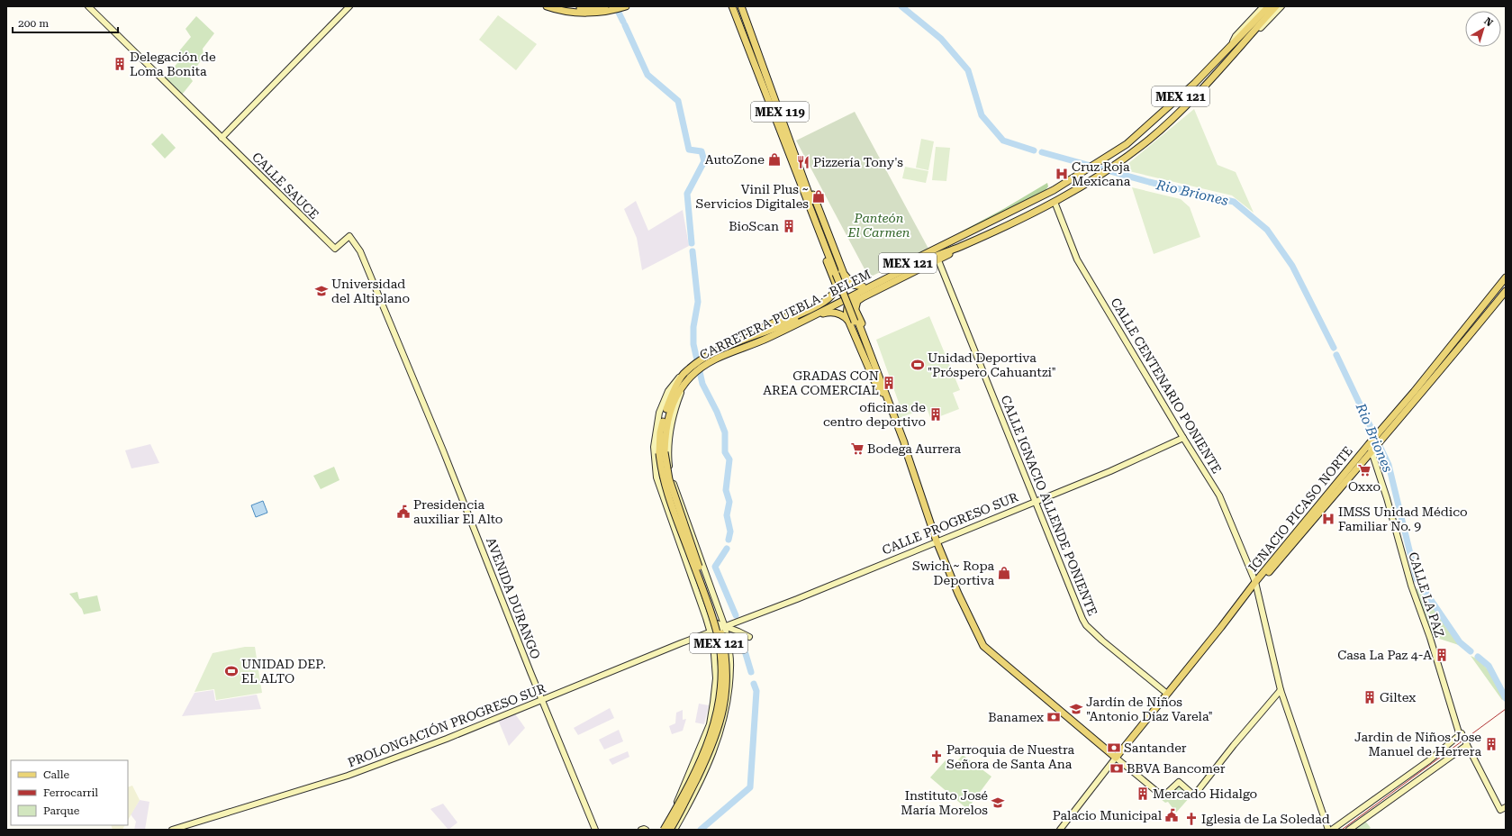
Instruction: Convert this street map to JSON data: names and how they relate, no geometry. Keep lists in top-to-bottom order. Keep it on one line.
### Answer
{"streets":{"main road":["MEX 121","MEX 119","CARRETERA PUEBLA - BELEM","IGNACIO PICASO NORTE"],"street":["CALLE SAUCE","CALLE CENTENARIO PONIENTE","CALLE IGNACIO ALLENDE PONIENTE","CALLE PROGRESO SUR","CALLE LA PAZ","AVENIDA DURANGO","PROLONGACIÓN PROGRESO SUR"]},"crossings":[["CALLE SAUCE","AVENIDA DURANGO"],["CARRETERA PUEBLA - BELEM","CALLE CENTENARIO PONIENTE"],["CARRETERA PUEBLA - BELEM","CALLE IGNACIO ALLENDE PONIENTE"],["CARRETERA PUEBLA - BELEM","PROLONGACIÓN PROGRESO SUR"],["CALLE CENTENARIO PONIENTE","IGNACIO PICASO NORTE"],["CALLE CENTENARIO PONIENTE","CALLE PROGRESO SUR"],["CALLE IGNACIO ALLENDE PONIENTE","IGNACIO PICASO NORTE"],["CALLE IGNACIO ALLENDE PONIENTE","CALLE PROGRESO SUR"],["IGNACIO PICASO NORTE","CALLE LA PAZ"],["CALLE PROGRESO SUR","PROLONGACIÓN PROGRESO SUR"],["AVENIDA DURANGO","PROLONGACIÓN PROGRESO SUR"]],"water":["Rio Briones"],"parks":["Panteón El Carmen"],"places":{"building":["Delegación de Loma Bonita","BioScan","GRADAS CON AREA COMERCIAL","oficinas de centro deportivo","Casa La Paz 4-A","Giltex","Jardin de Niños Jose Manuel de Herrera","Mercado Hidalgo"],"shop":["AutoZone","Vinil Plus ~ Servicios Digitales","Swich ~ Ropa Deportiva"],"restaurant":["Pizzería Tony's"],"hospital":["Cruz Roja Mexicana","IMSS Unidad Médico Familiar No. 9"],"school or university":["Universidad del Altiplano","Jardín de Niños \"Antonio Díaz Varela\"","Instituto José María Morelos"],"sports":["Unidad Deportiva \"Próspero Cahuantzi\"","UNIDAD DEP. EL ALTO"],"supermarket":["Bodega Aurrera","Oxxo"],"public building":["Presidencia auxiliar El Alto","Palacio Municipal"],"bank":["Banamex","Santander","BBVA Bancomer"],"church":["Parroquia de Nuestra Señora de Santa Ana","Iglesia de La Soledad"]},"legend":["Calle","Ferrocarril","Parque"],"scale_bar":"200 m","north":"top right"}
